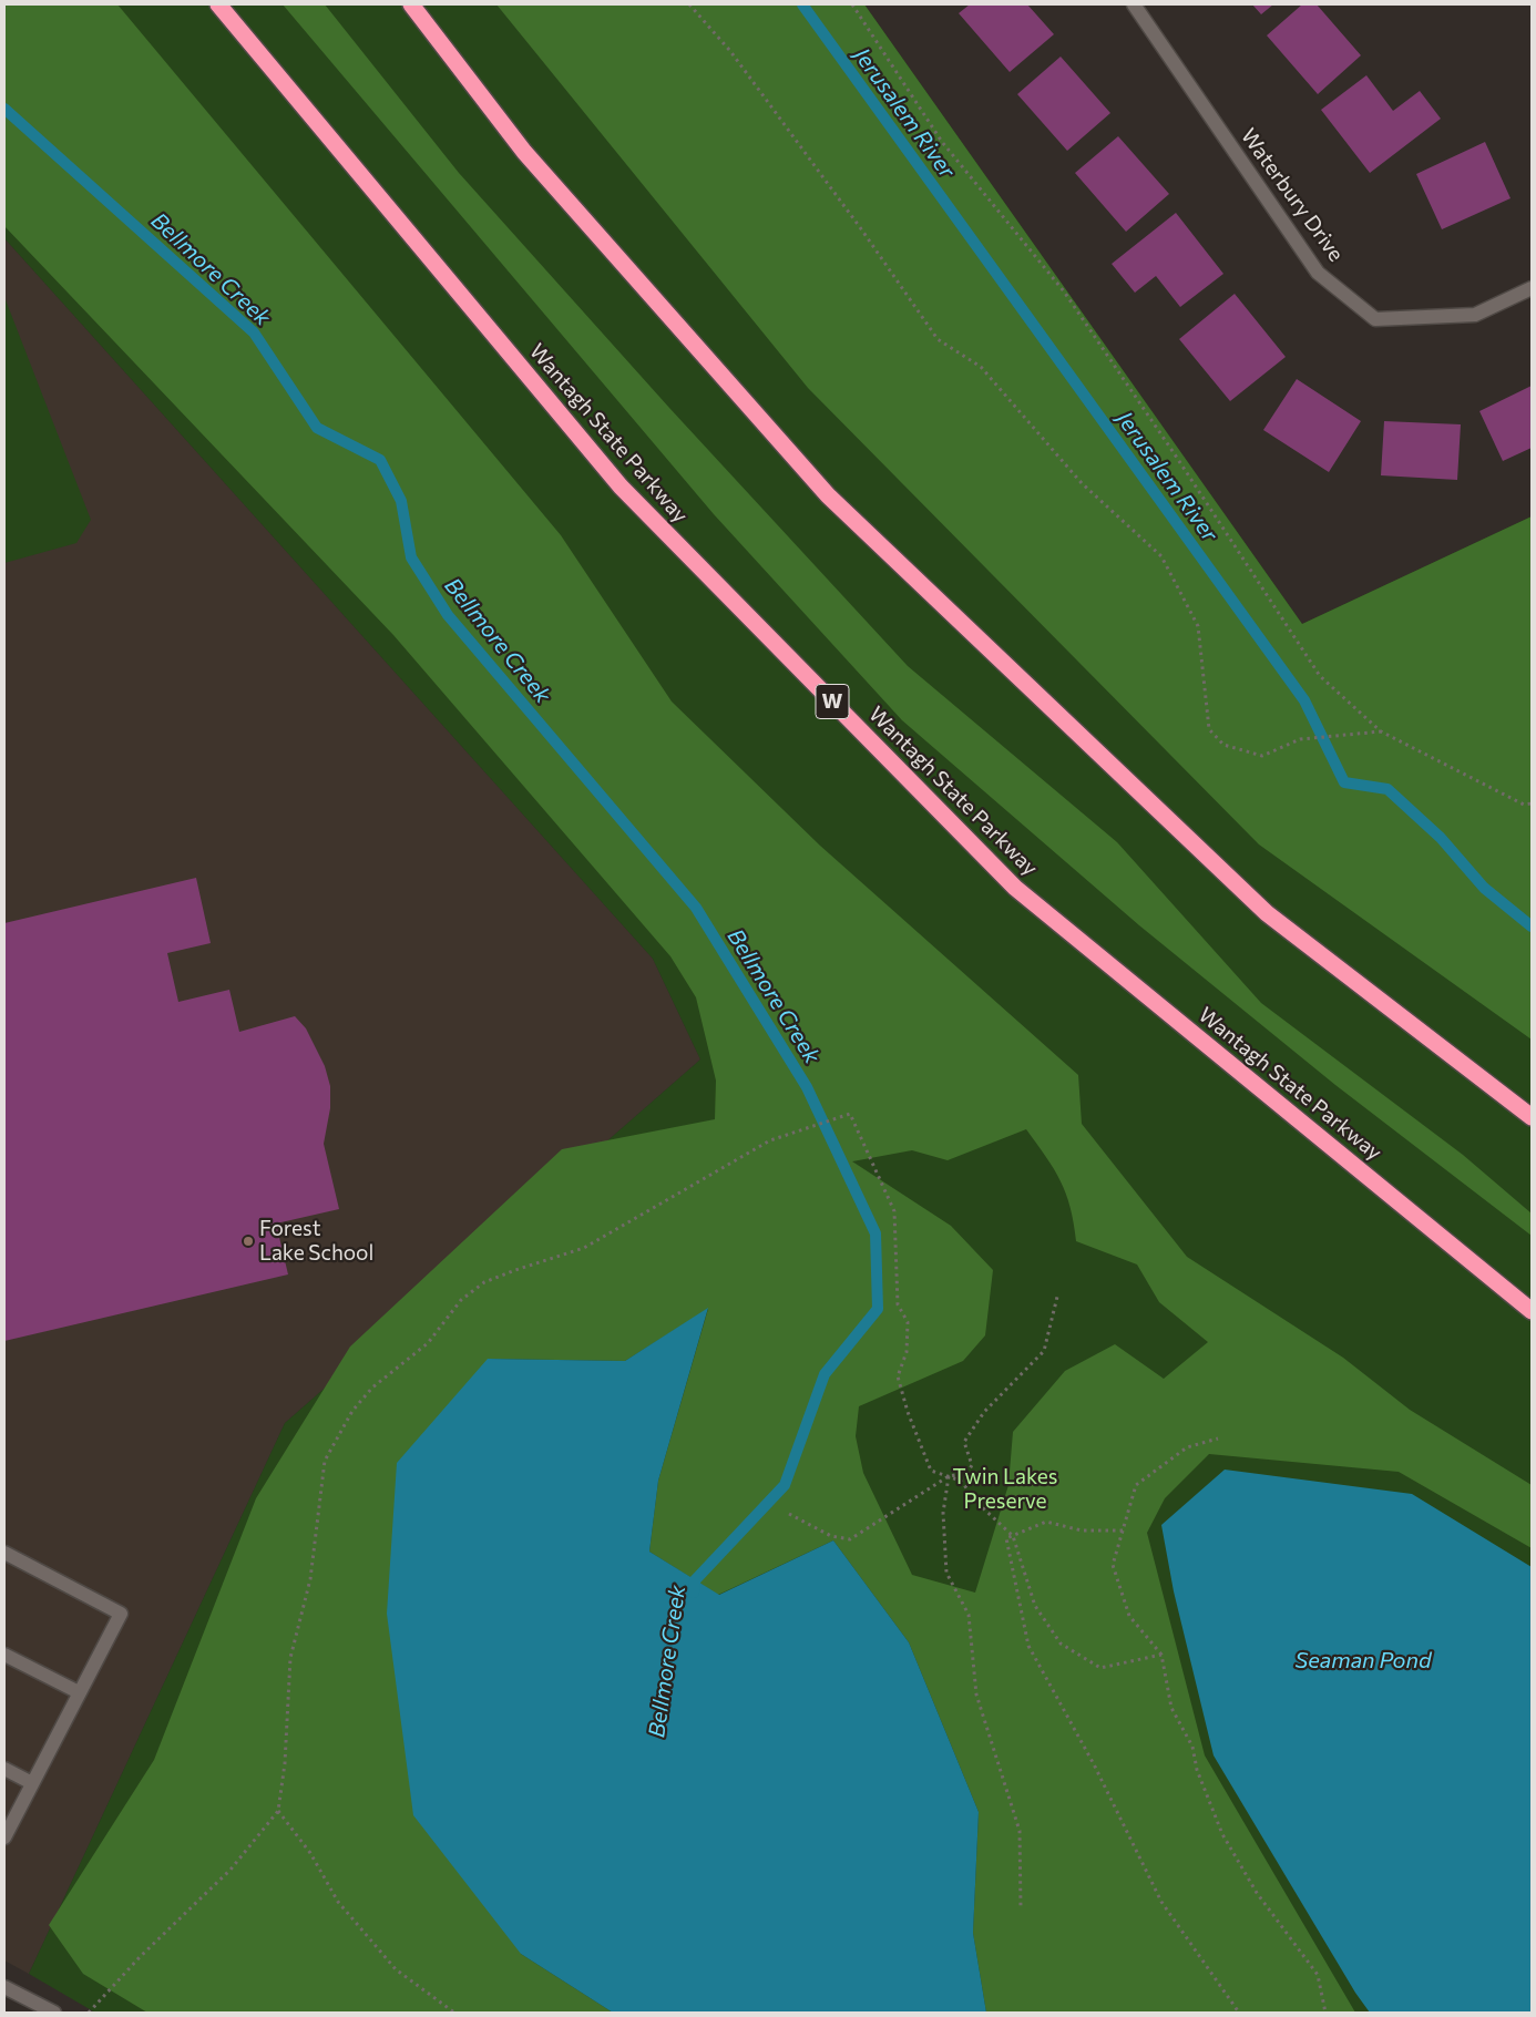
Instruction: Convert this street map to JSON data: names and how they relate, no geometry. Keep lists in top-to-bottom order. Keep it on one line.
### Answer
{"streets":{"highway":["Wantagh State Parkway","W"],"street":["Waterbury Drive"]},"water":["Jerusalem River","Bellmore Creek","Seaman Pond"],"parks":["Twin Lakes Preserve"],"places":["Forest Lake School"]}
